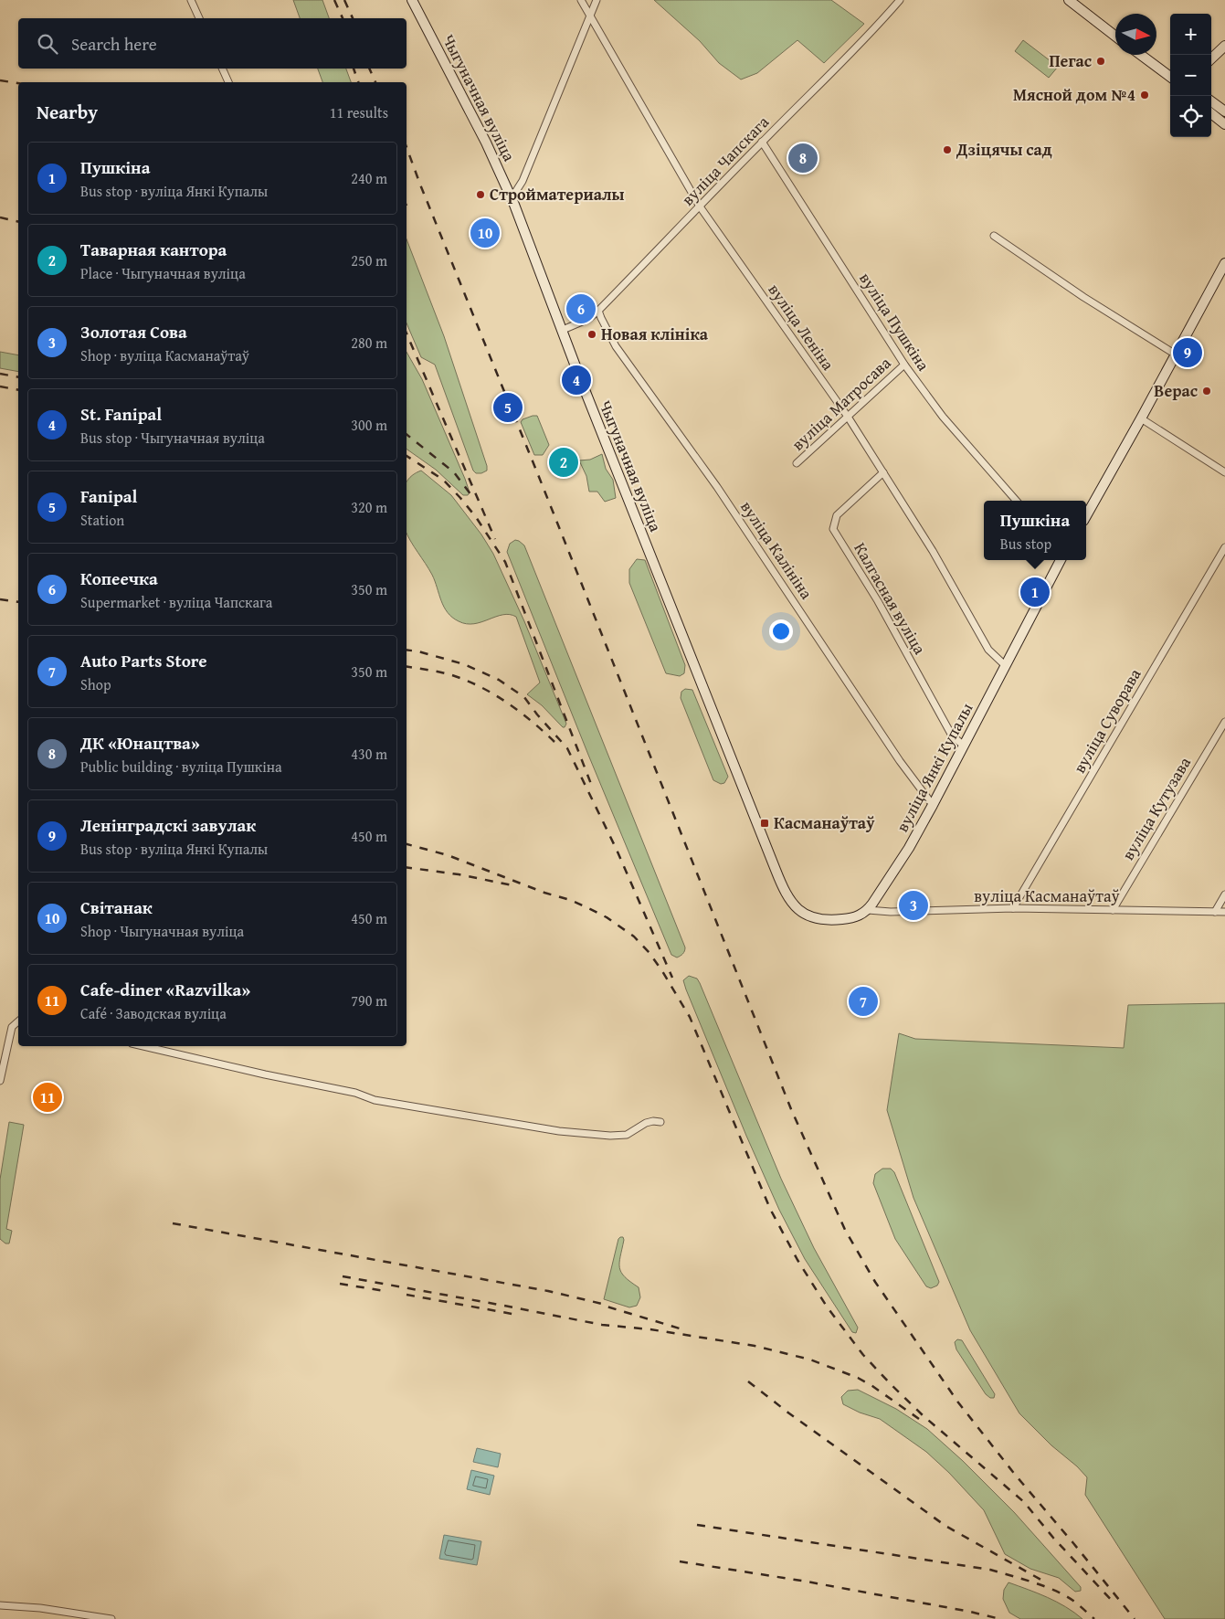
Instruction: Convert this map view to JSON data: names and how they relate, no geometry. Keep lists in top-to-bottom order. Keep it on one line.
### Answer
{"streets":{"street":["Чыгуначная вуліца","вуліца Чапскага","вуліца Пушкіна","вуліца Леніна","вуліца Матросава","вуліца Калініна","Калгасная вуліца","вуліца Суворава","вуліца Янкі Купалы","вуліца Кутузава","вуліца Касманаўтаў"]},"crossings":[["Чыгуначная вуліца","вуліца Чапскага"],["Чыгуначная вуліца","вуліца Янкі Купалы"],["вуліца Чапскага","вуліца Пушкіна"],["вуліца Чапскага","вуліца Леніна"],["вуліца Чапскага","вуліца Калініна"],["вуліца Пушкіна","вуліца Матросава"],["вуліца Леніна","вуліца Матросава"],["вуліца Леніна","Калгасная вуліца"],["вуліца Леніна","вуліца Янкі Купалы"],["вуліца Калініна","вуліца Янкі Купалы"],["Калгасная вуліца","вуліца Янкі Купалы"],["вуліца Суворава","вуліца Касманаўтаў"],["вуліца Янкі Купалы","вуліца Касманаўтаў"],["вуліца Кутузава","вуліца Касманаўтаў"]],"places":{"other":["Пегас","Мясной дом №4","Дзіцячы сад","Стройматериалы","Новая клініка","Верас"],"transit":["Касманаўтаў"]},"north":"right","page":{"map_buttons":["+","−"],"search":"Search here","heading":["Nearby","11 results"],"pins":["8","10","6","9","4","5","2","1","3","7","11"],"list":[{"mark":"1","name":"Пушкіна","note":"Bus stop · вуліца Янкі Купалы","value":"240 m"},{"mark":"2","name":"Таварная кантора","note":"Place · Чыгуначная вуліца","value":"250 m"},{"mark":"3","name":"Золотая Сова","note":"Shop · вуліца Касманаўтаў","value":"280 m"},{"mark":"4","name":"St. Fanipal","note":"Bus stop · Чыгуначная вуліца","value":"300 m"},{"mark":"5","name":"Fanipal","note":"Station","value":"320 m"},{"mark":"6","name":"Копеечка","note":"Supermarket · вуліца Чапскага","value":"350 m"},{"mark":"7","name":"Auto Parts Store","note":"Shop","value":"350 m"},{"mark":"8","name":"ДК «Юнацтва»","note":"Public building · вуліца Пушкіна","value":"430 m"},{"mark":"9","name":"Ленінградскі завулак","note":"Bus stop · вуліца Янкі Купалы","value":"450 m"},{"mark":"10","name":"Світанак","note":"Shop · Чыгуначная вуліца","value":"450 m"},{"mark":"11","name":"Cafe-diner «Razvilka»","note":"Café · Заводская вуліца","value":"790 m"}],"popup":["Пушкіна","Bus stop"]}}
